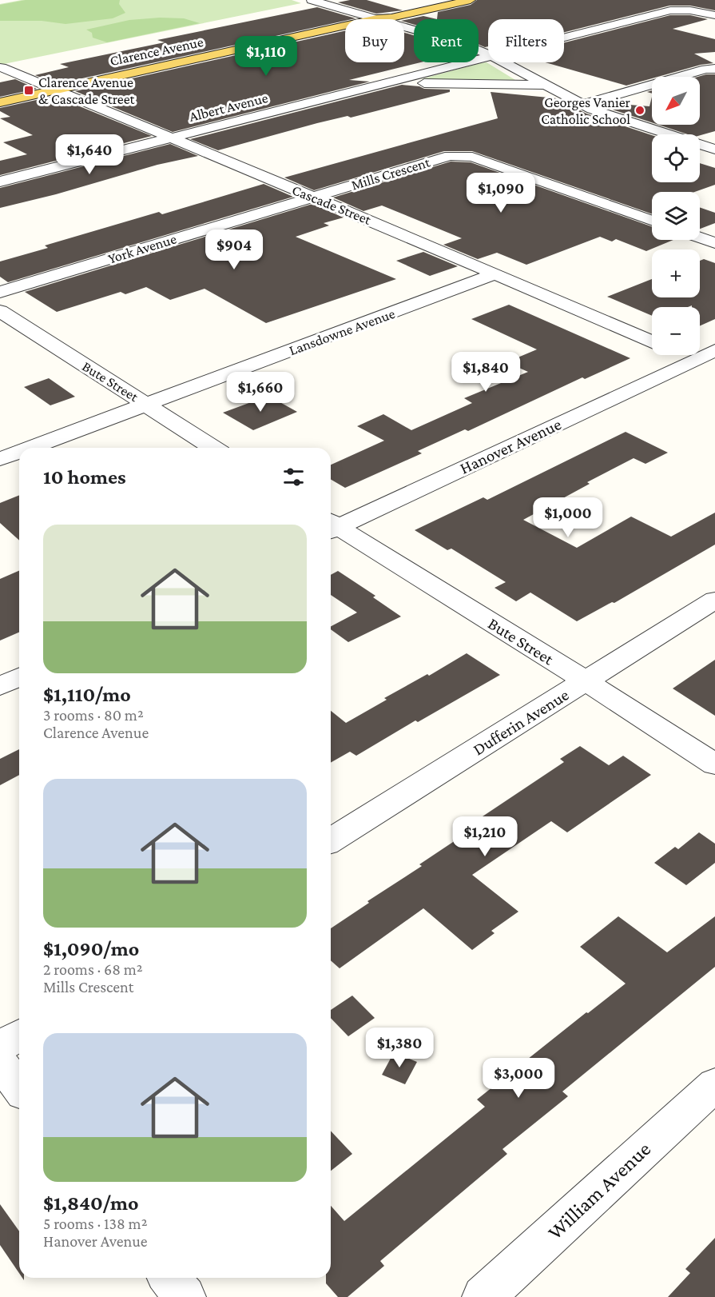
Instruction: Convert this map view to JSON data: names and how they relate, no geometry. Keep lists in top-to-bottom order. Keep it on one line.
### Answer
{"streets":{"main road":["Clarence Avenue"],"street":["Albert Avenue","Mills Crescent","Cascade Street","York Avenue","Lansdowne Avenue","Bute Street","Hanover Avenue","Dufferin Avenue","William Avenue"]},"crossings":[["Clarence Avenue","Cascade Street"],["Albert Avenue","Cascade Street"],["Mills Crescent","Cascade Street"],["Mills Crescent","York Avenue"],["Cascade Street","York Avenue"],["Cascade Street","Lansdowne Avenue"],["Lansdowne Avenue","Bute Street"],["Bute Street","Dufferin Avenue"]],"places":{"transit":["Clarence Avenue & Cascade Street"],"other":["Georges Vanier Catholic School"]},"north":"bottom left","page":{"chip":["Buy","Rent","Filters"],"price":["$1,110","$1,640","$1,090","$904","$1,840","$1,660","$1,000","$1,210","$1,380","$3,000"],"map_buttons":["+","−"],"heading":"10 homes","list":[{"name":"$1,110/mo","note":"3 rooms · 80 m² · Clarence Avenue"},{"name":"$1,090/mo","note":"2 rooms · 68 m² · Mills Crescent"},{"name":"$1,840/mo","note":"5 rooms · 138 m² · Hanover Avenue"}]}}
